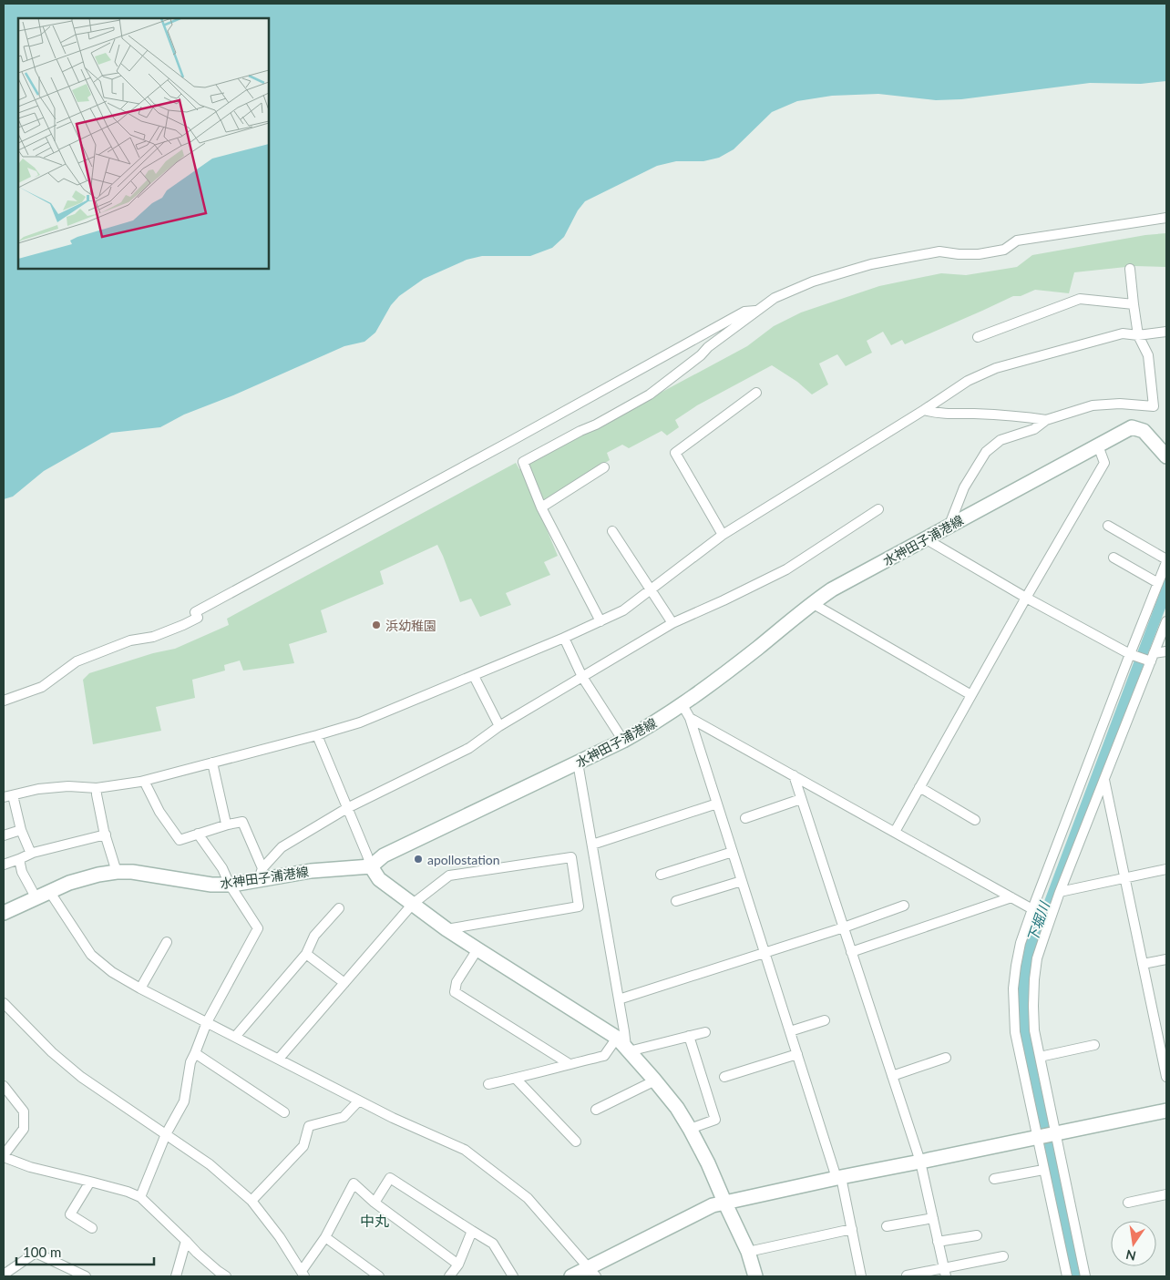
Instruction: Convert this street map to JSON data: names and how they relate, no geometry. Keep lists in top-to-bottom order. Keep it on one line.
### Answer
{"streets":{"main road":["水神田子浦港線"]},"districts":["中丸"],"water":["下堀川"],"places":["浜幼稚園","apollostation"],"scale_bar":"100 m","north":"bottom"}
